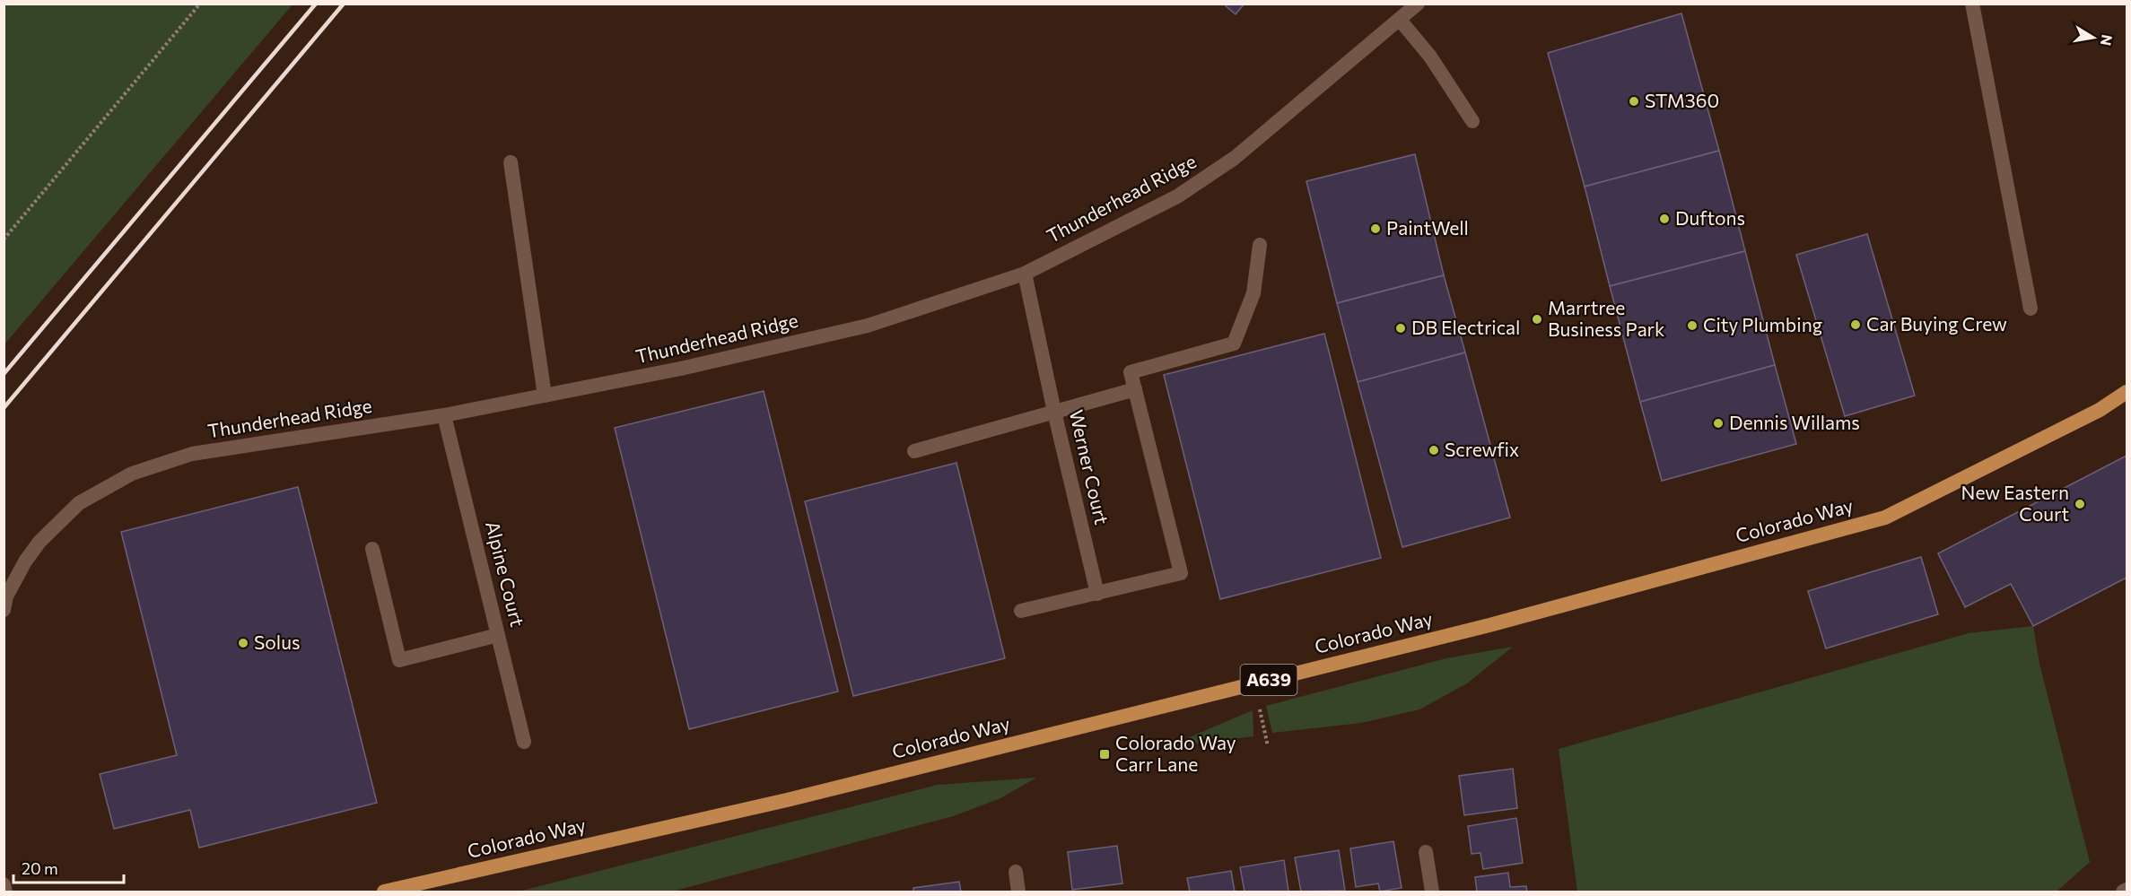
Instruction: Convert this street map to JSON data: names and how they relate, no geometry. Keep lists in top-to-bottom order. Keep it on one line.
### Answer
{"streets":{"main road":["Colorado Way","A639"],"street":["Thunderhead Ridge","Werner Court","Alpine Court"]},"crossings":[["Thunderhead Ridge","Werner Court"],["Thunderhead Ridge","Alpine Court"]],"places":{"other":["STM360","Duftons","PaintWell","Marrtree Business Park","Car Buying Crew","City Plumbing","DB Electrical","Dennis Willams","Screwfix","New Eastern Court","Solus"],"transit":["Colorado Way Carr Lane"]},"scale_bar":"20 m","north":"right"}
